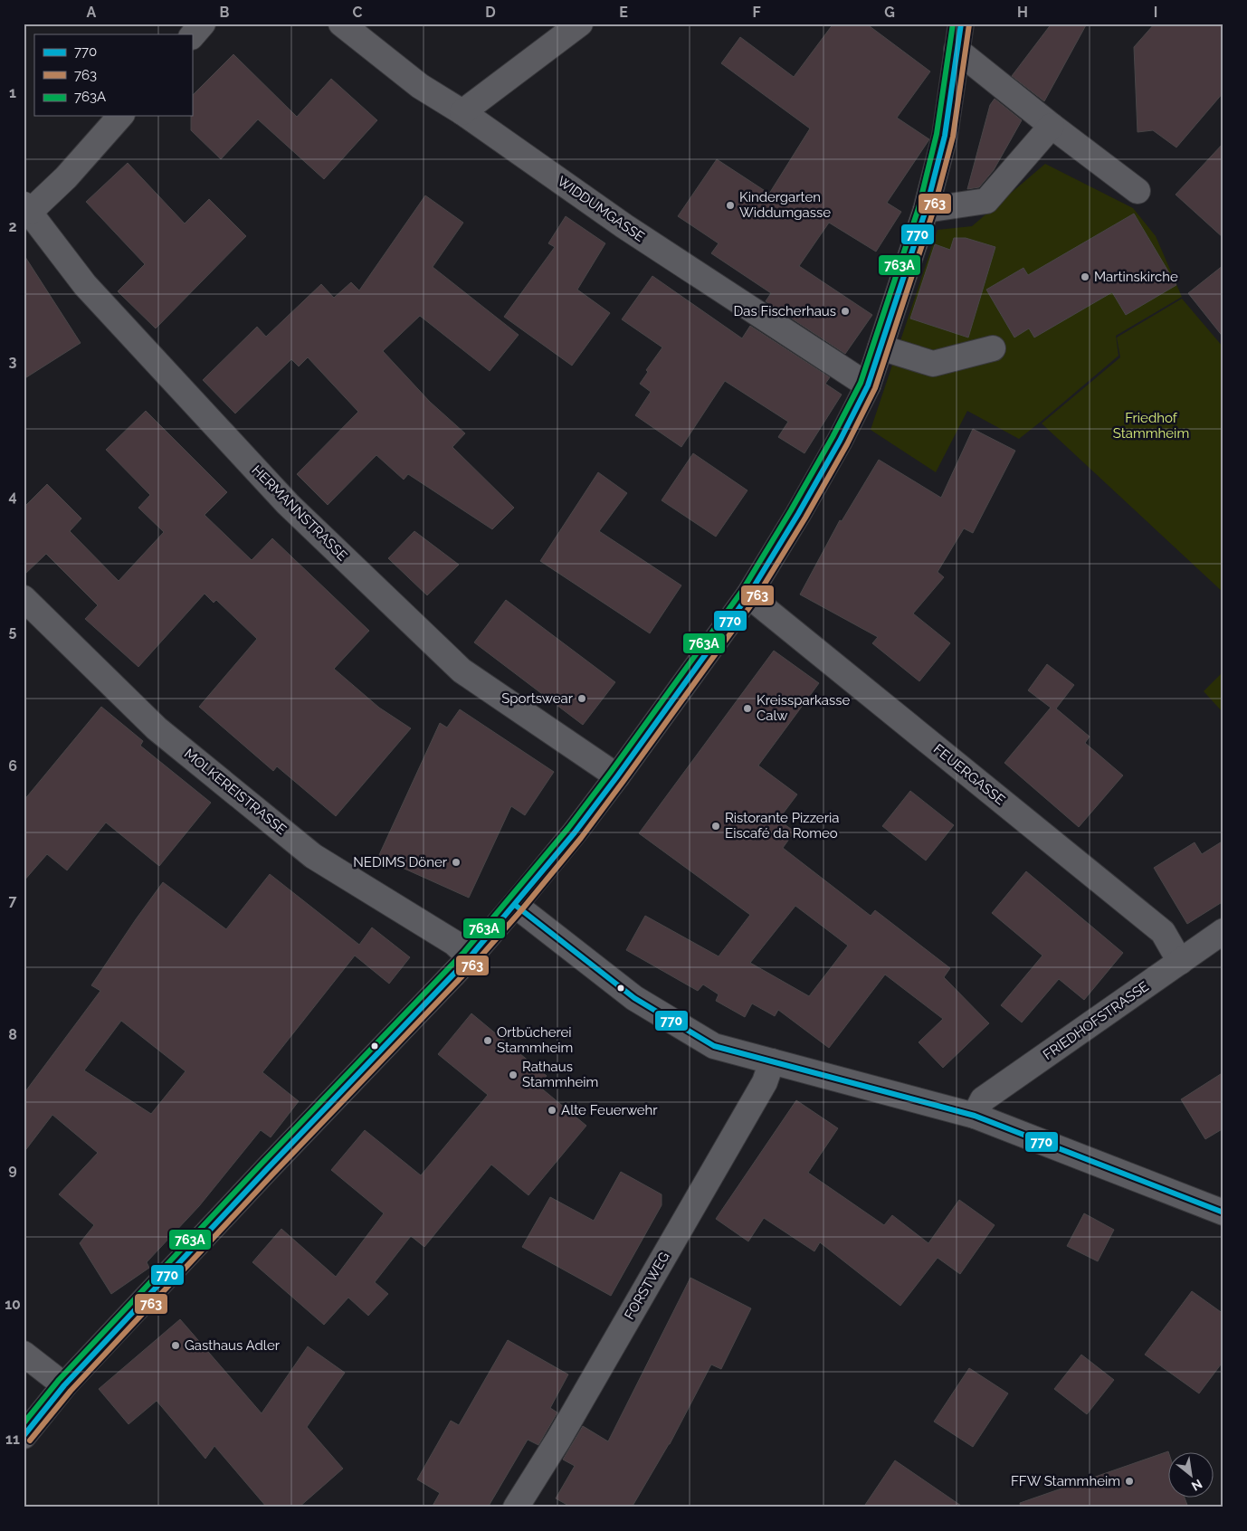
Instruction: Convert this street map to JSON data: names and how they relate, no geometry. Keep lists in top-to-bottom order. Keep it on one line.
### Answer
{"streets":{"street":["WIDDUMGASSE","HERMANNSTRASSE","FEUERGASSE","MOLKEREISTRASSE","FRIEDHOFSTRASSE","FORSTWEG"]},"crossings":[["FEUERGASSE","FRIEDHOFSTRASSE"]],"parks":["Friedhof Stammheim"],"places":["Kindergarten Widdumgasse","Martinskirche","Das Fischerhaus","Sportswear","Kreissparkasse Calw","Ristorante Pizzeria Eiscafé da Romeo","NEDIMS Döner","Ortbücherei Stammheim","Rathaus Stammheim","Alte Feuerwehr","Gasthaus Adler","FFW Stammheim"],"lines":["transit line 770","transit line 763A","transit line 763"],"legend":["770","763","763A"],"north":"bottom right","grid":{"columns":["A","B","C","D","E","F","G","H","I"],"rows":["1","2","3","4","5","6","7","8","9","10","11"]}}
